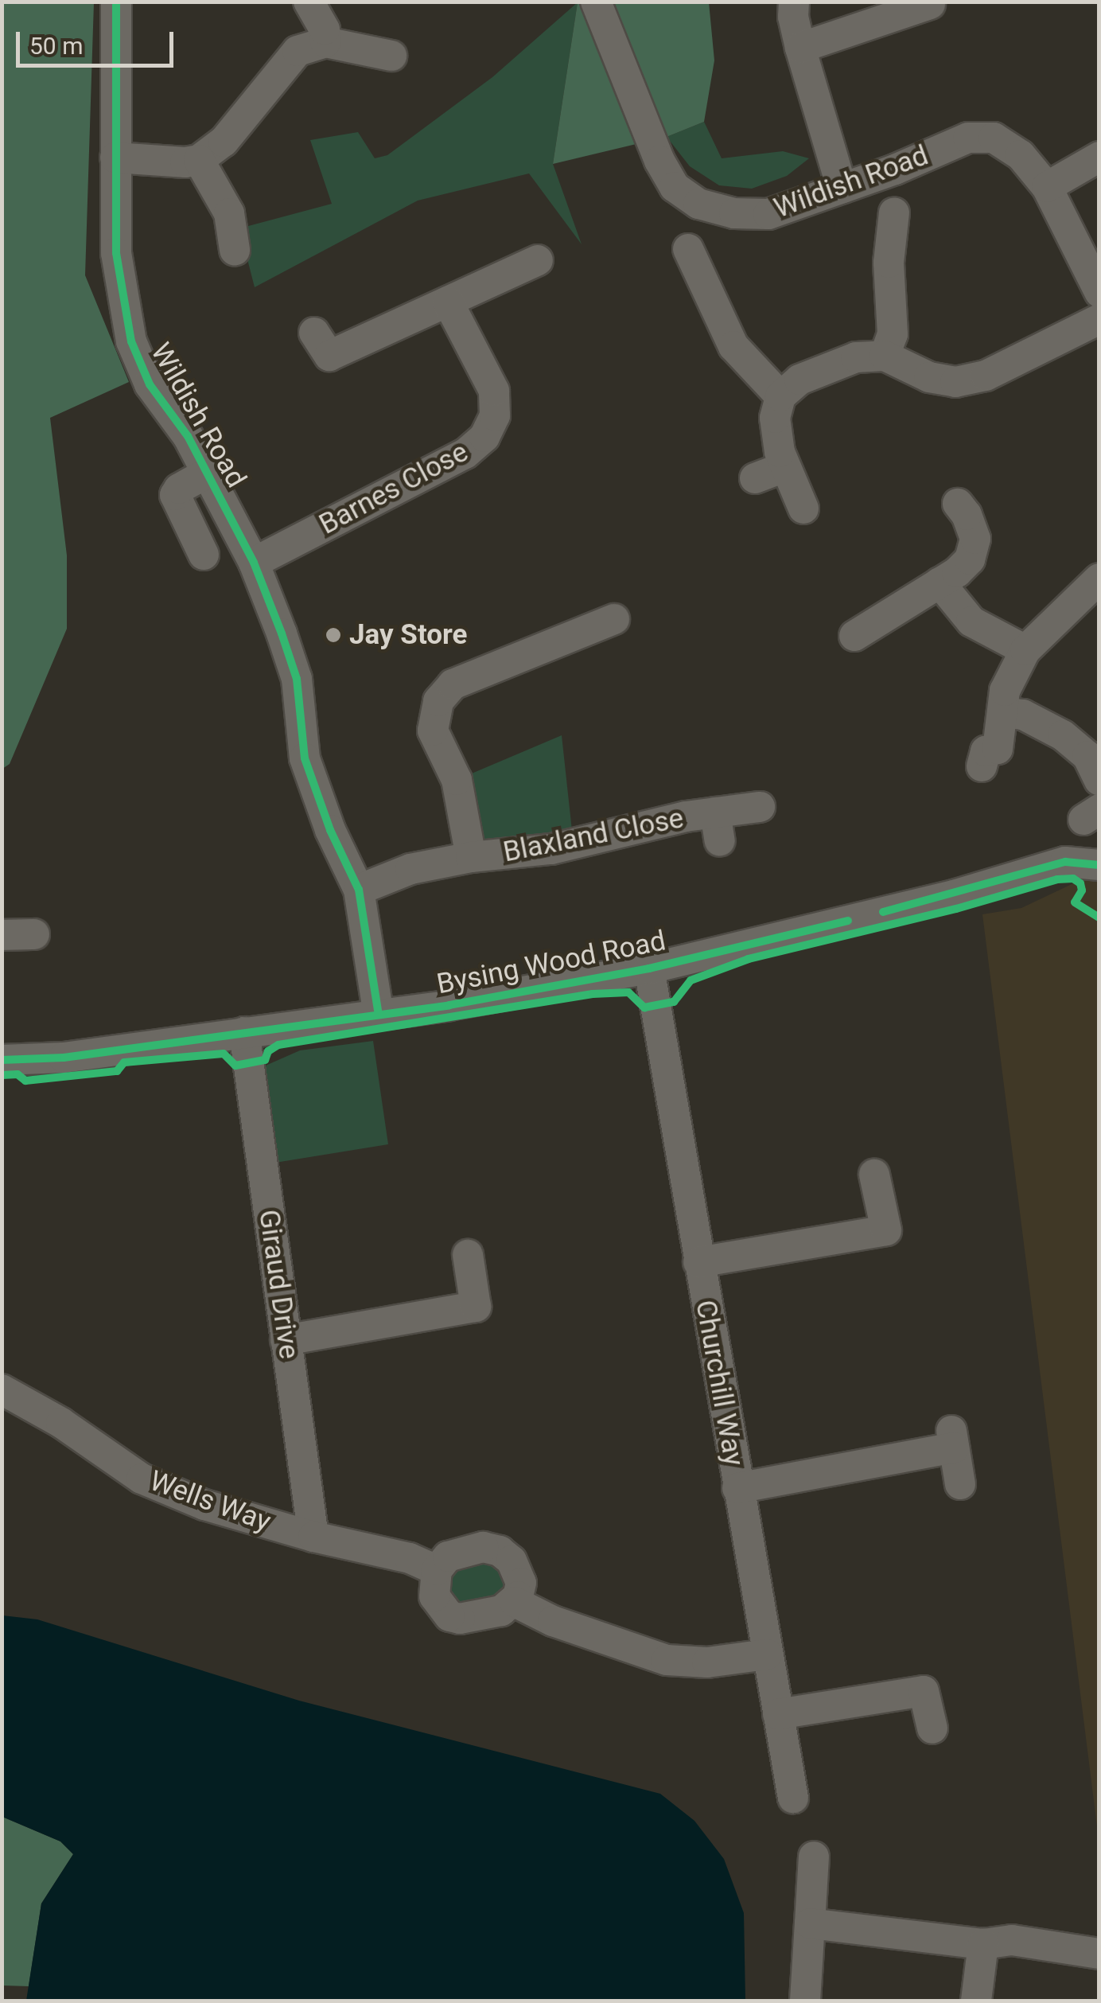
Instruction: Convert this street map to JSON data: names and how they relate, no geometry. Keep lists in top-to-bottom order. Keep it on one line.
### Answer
{"streets":{"street":["Wildish Road","Barnes Close","Blaxland Close","Bysing Wood Road","Giraud Drive","Churchill Way","Wells Way"]},"crossings":[["Wildish Road","Barnes Close"],["Wildish Road","Blaxland Close"],["Wildish Road","Bysing Wood Road"],["Bysing Wood Road","Giraud Drive"],["Bysing Wood Road","Churchill Way"],["Giraud Drive","Wells Way"]],"places":["Jay Store"],"scale_bar":"50 m"}
